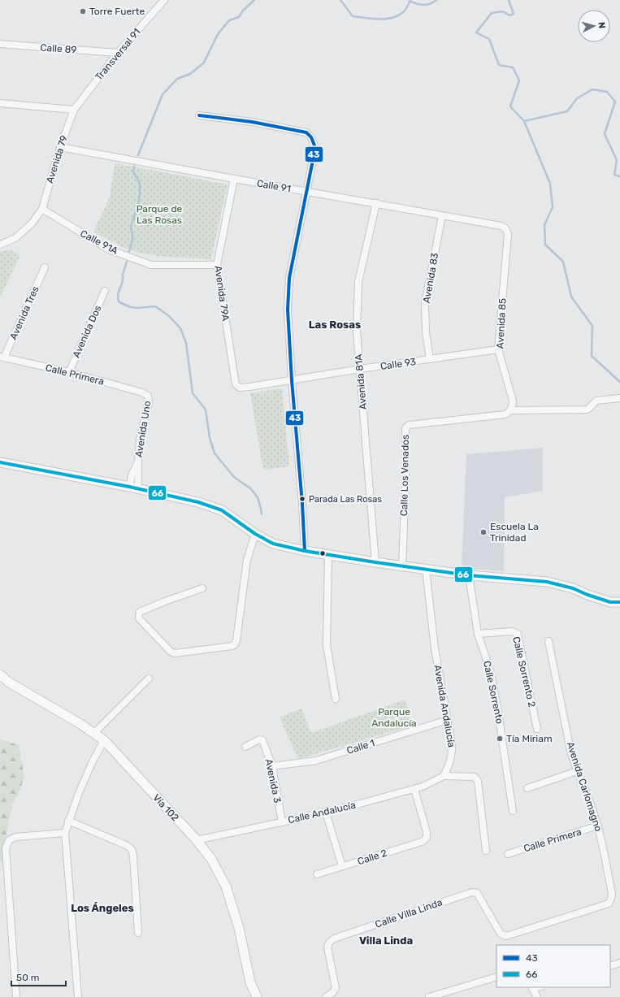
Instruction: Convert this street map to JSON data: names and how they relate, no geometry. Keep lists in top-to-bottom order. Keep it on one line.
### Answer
{"streets":{"main road":["Vía 102"],"street":["Calle 89","Transversal 91","Avenida 79","Calle 91","Calle 91A","Avenida 83","Avenida 79A","Avenida Tres","Avenida 85","Avenida Dos","Calle 93","Calle Primera","Avenida 81A","Avenida Uno","Calle Los Venados","Calle Sorrento 2","Calle Sorrento","Avenida Andalucía","Calle 1","Avenida 3","Avenida Carlomagno","Calle Andalucía","Calle 2","Calle Villa Linda"]},"crossings":[["Calle 89","Transversal 91"],["Transversal 91","Avenida 79"],["Avenida 79","Calle 91"],["Avenida 79","Calle 91A"],["Calle 91","Avenida 83"],["Calle 91","Avenida 79A"],["Calle 91","Avenida 85"],["Calle 91","Avenida 81A"],["Calle 91A","Avenida 79A"],["Avenida 83","Calle 93"],["Avenida 79A","Calle 93"],["Avenida Tres","Calle Primera"],["Avenida 85","Calle 93"],["Avenida 85","Calle Los Venados"],["Avenida Dos","Calle Primera"],["Calle 93","Avenida 81A"],["Calle Primera","Avenida Uno"],["Calle Primera","Avenida Carlomagno"],["Calle Sorrento 2","Calle Sorrento"],["Avenida Andalucía","Calle 1"],["Avenida Andalucía","Calle Andalucía"],["Calle 1","Avenida 3"],["Avenida 3","Calle Andalucía"],["Avenida Carlomagno","Calle Villa Linda"],["Vía 102","Calle Andalucía"],["Calle Andalucía","Calle 2"]],"districts":["Las Rosas","Los Ángeles","Villa Linda"],"parks":["Parque de Las Rosas","Parque Andalucía"],"places":["Torre Fuerte","Parada Las Rosas","Escuela La Trinidad","Tía Miriam"],"lines":["transit line 43","transit line 66"],"legend":["43","66"],"scale_bar":"50 m","north":"right"}
